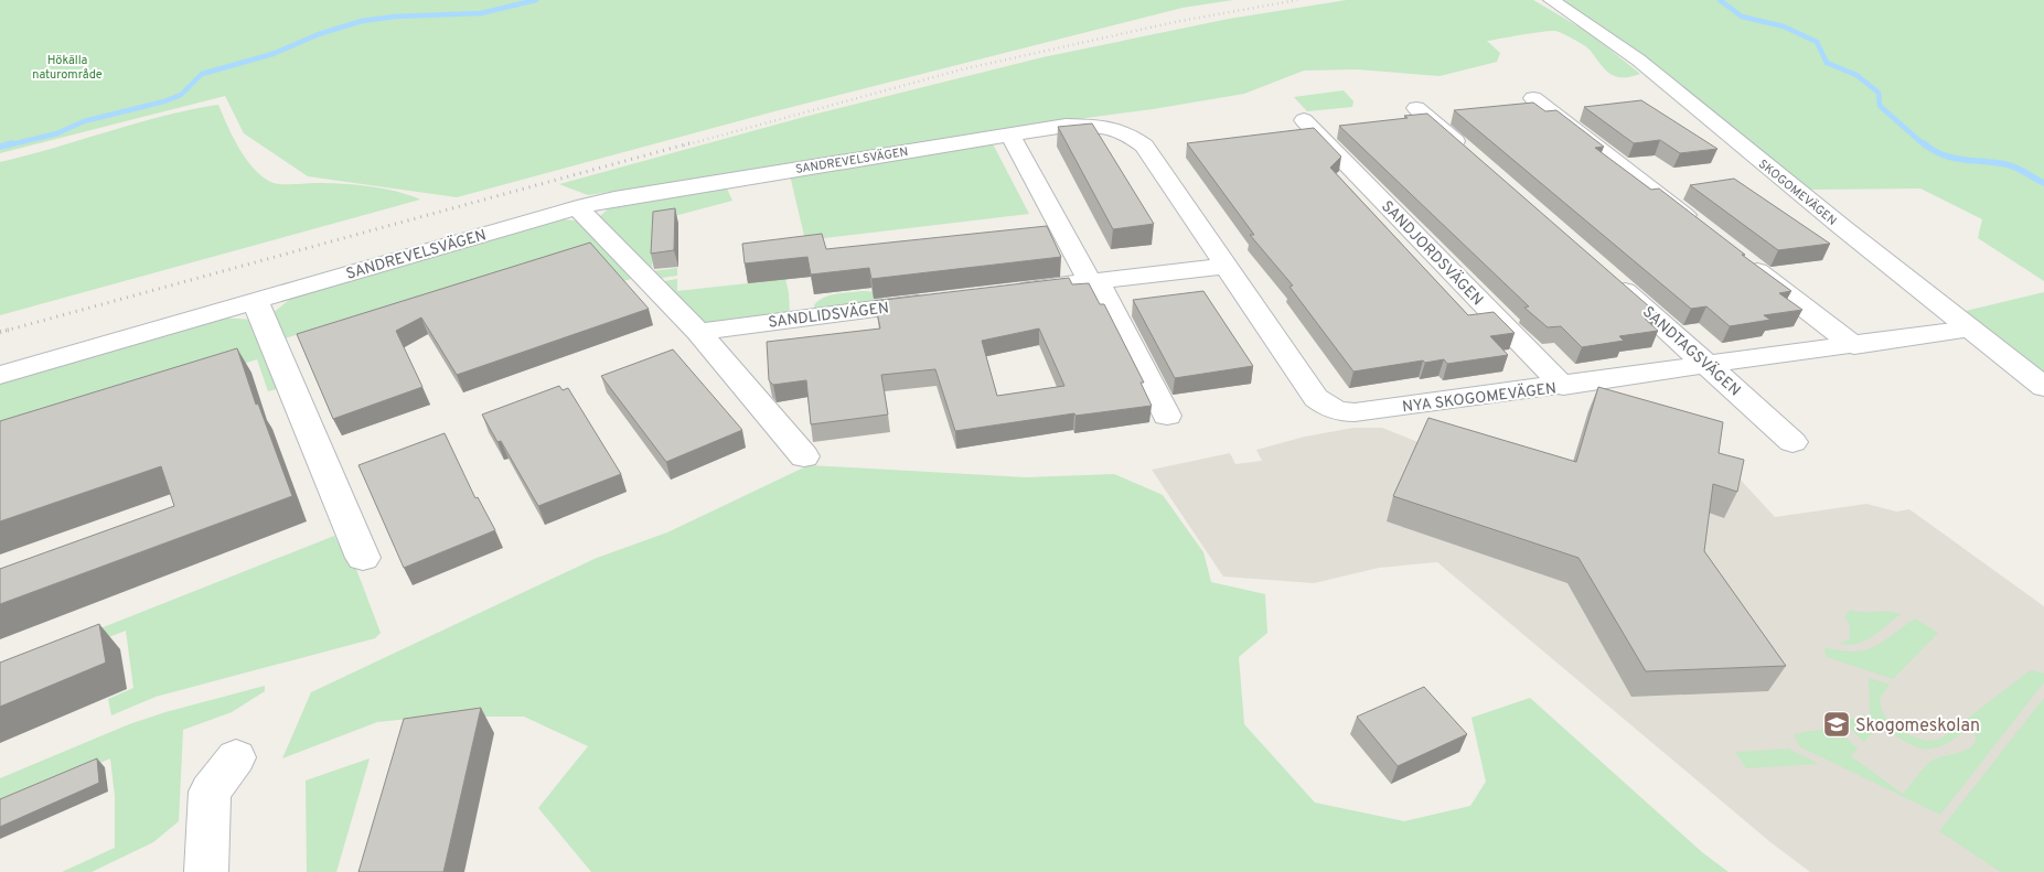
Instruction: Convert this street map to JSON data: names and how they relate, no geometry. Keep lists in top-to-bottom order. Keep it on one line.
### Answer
{"streets":{"street":["SANDREVELSVÄGEN","SKOGOMEVÄGEN","SANDJORDSVÄGEN","SANDLIDSVÄGEN","SANDTAGSVÄGEN","NYA SKOGOMEVÄGEN"]},"crossings":[["SANDREVELSVÄGEN","NYA SKOGOMEVÄGEN"],["SKOGOMEVÄGEN","NYA SKOGOMEVÄGEN"],["SANDJORDSVÄGEN","NYA SKOGOMEVÄGEN"],["SANDTAGSVÄGEN","NYA SKOGOMEVÄGEN"]],"parks":["Hökälla naturområde"],"places":{"school or university":["Skogomeskolan"]}}
